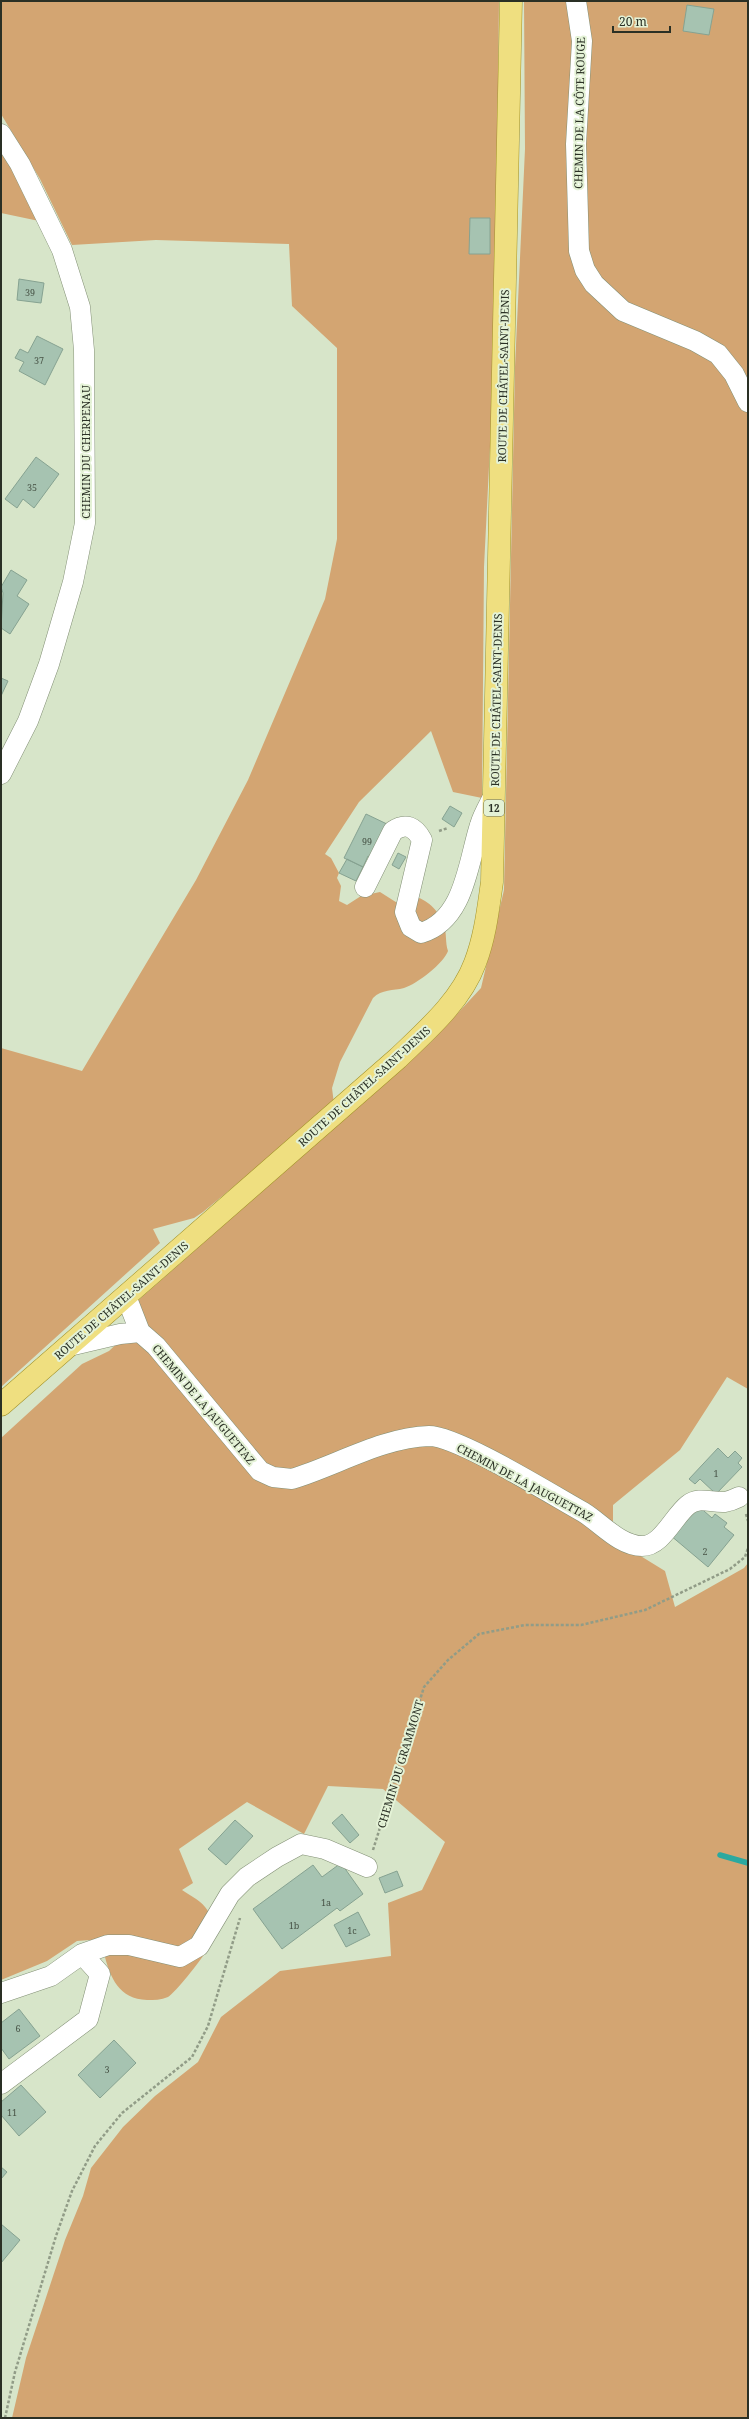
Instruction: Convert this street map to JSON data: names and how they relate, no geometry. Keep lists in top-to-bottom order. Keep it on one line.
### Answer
{"streets":{"main road":["ROUTE DE CHÂTEL-SAINT-DENIS","12"],"street":["CHEMIN DE LA CÔTE ROUGE","CHEMIN DU CHERPENAU","CHEMIN DE LA JAUGUETTAZ"],"path":["CHEMIN DU GRAMMONT"]},"house_numbers":["39","37","35","99","1","2","1a","1b","1c","6","3","11"],"scale_bar":"20 m"}
